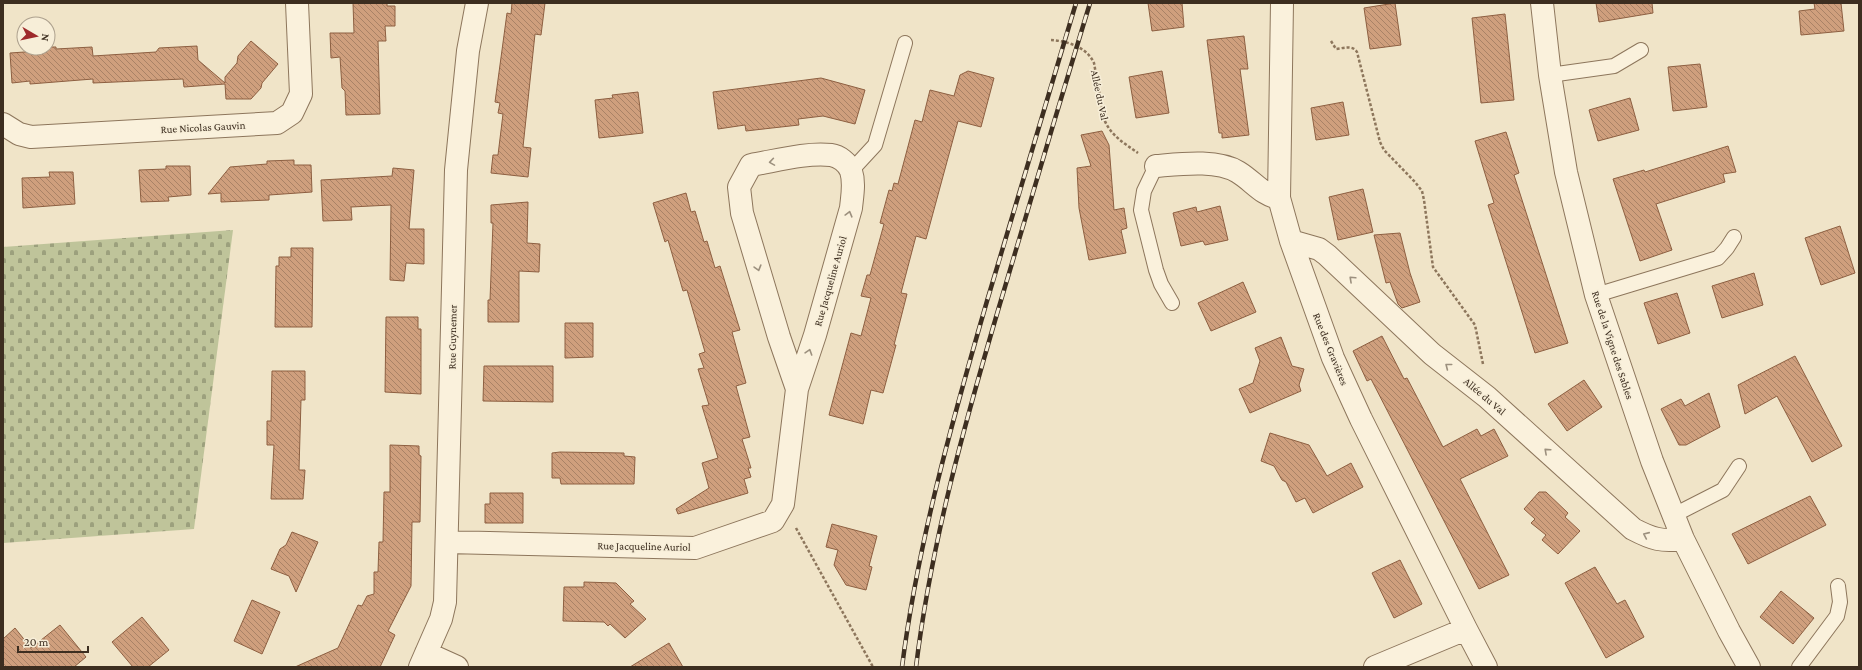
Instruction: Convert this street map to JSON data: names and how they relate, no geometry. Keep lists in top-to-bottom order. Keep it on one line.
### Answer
{"streets":{"street":["Allée du Val","Rue Nicolas Gauvin","Rue Jacqueline Auriol","Rue Guynemer","Rue de la Vigne des Sables","Rue des Gravières"]},"crossings":[["Allée du Val","Rue de la Vigne des Sables"],["Allée du Val","Rue des Gravières"],["Rue Jacqueline Auriol","Rue Guynemer"]],"one_way":["Allée du Val"],"scale_bar":"20 m","north":"right"}
